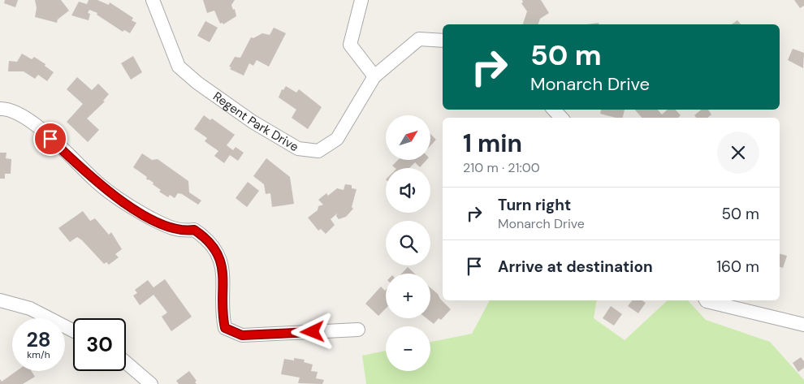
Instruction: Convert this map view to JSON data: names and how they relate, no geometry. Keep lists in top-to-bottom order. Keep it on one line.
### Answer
{"streets":{"street":["Regent Park Drive"]},"north":"top right","page":{"turn":["50 m","Monarch Drive"],"map_buttons":["+","−"],"heading":["1 min","210 m · 21:00"],"list":[{"name":"Turn right","note":"Monarch Drive","value":"50 m"},{"name":"Arrive at destination","value":"160 m"}],"speed":"28 km/h","limit":"30"}}
